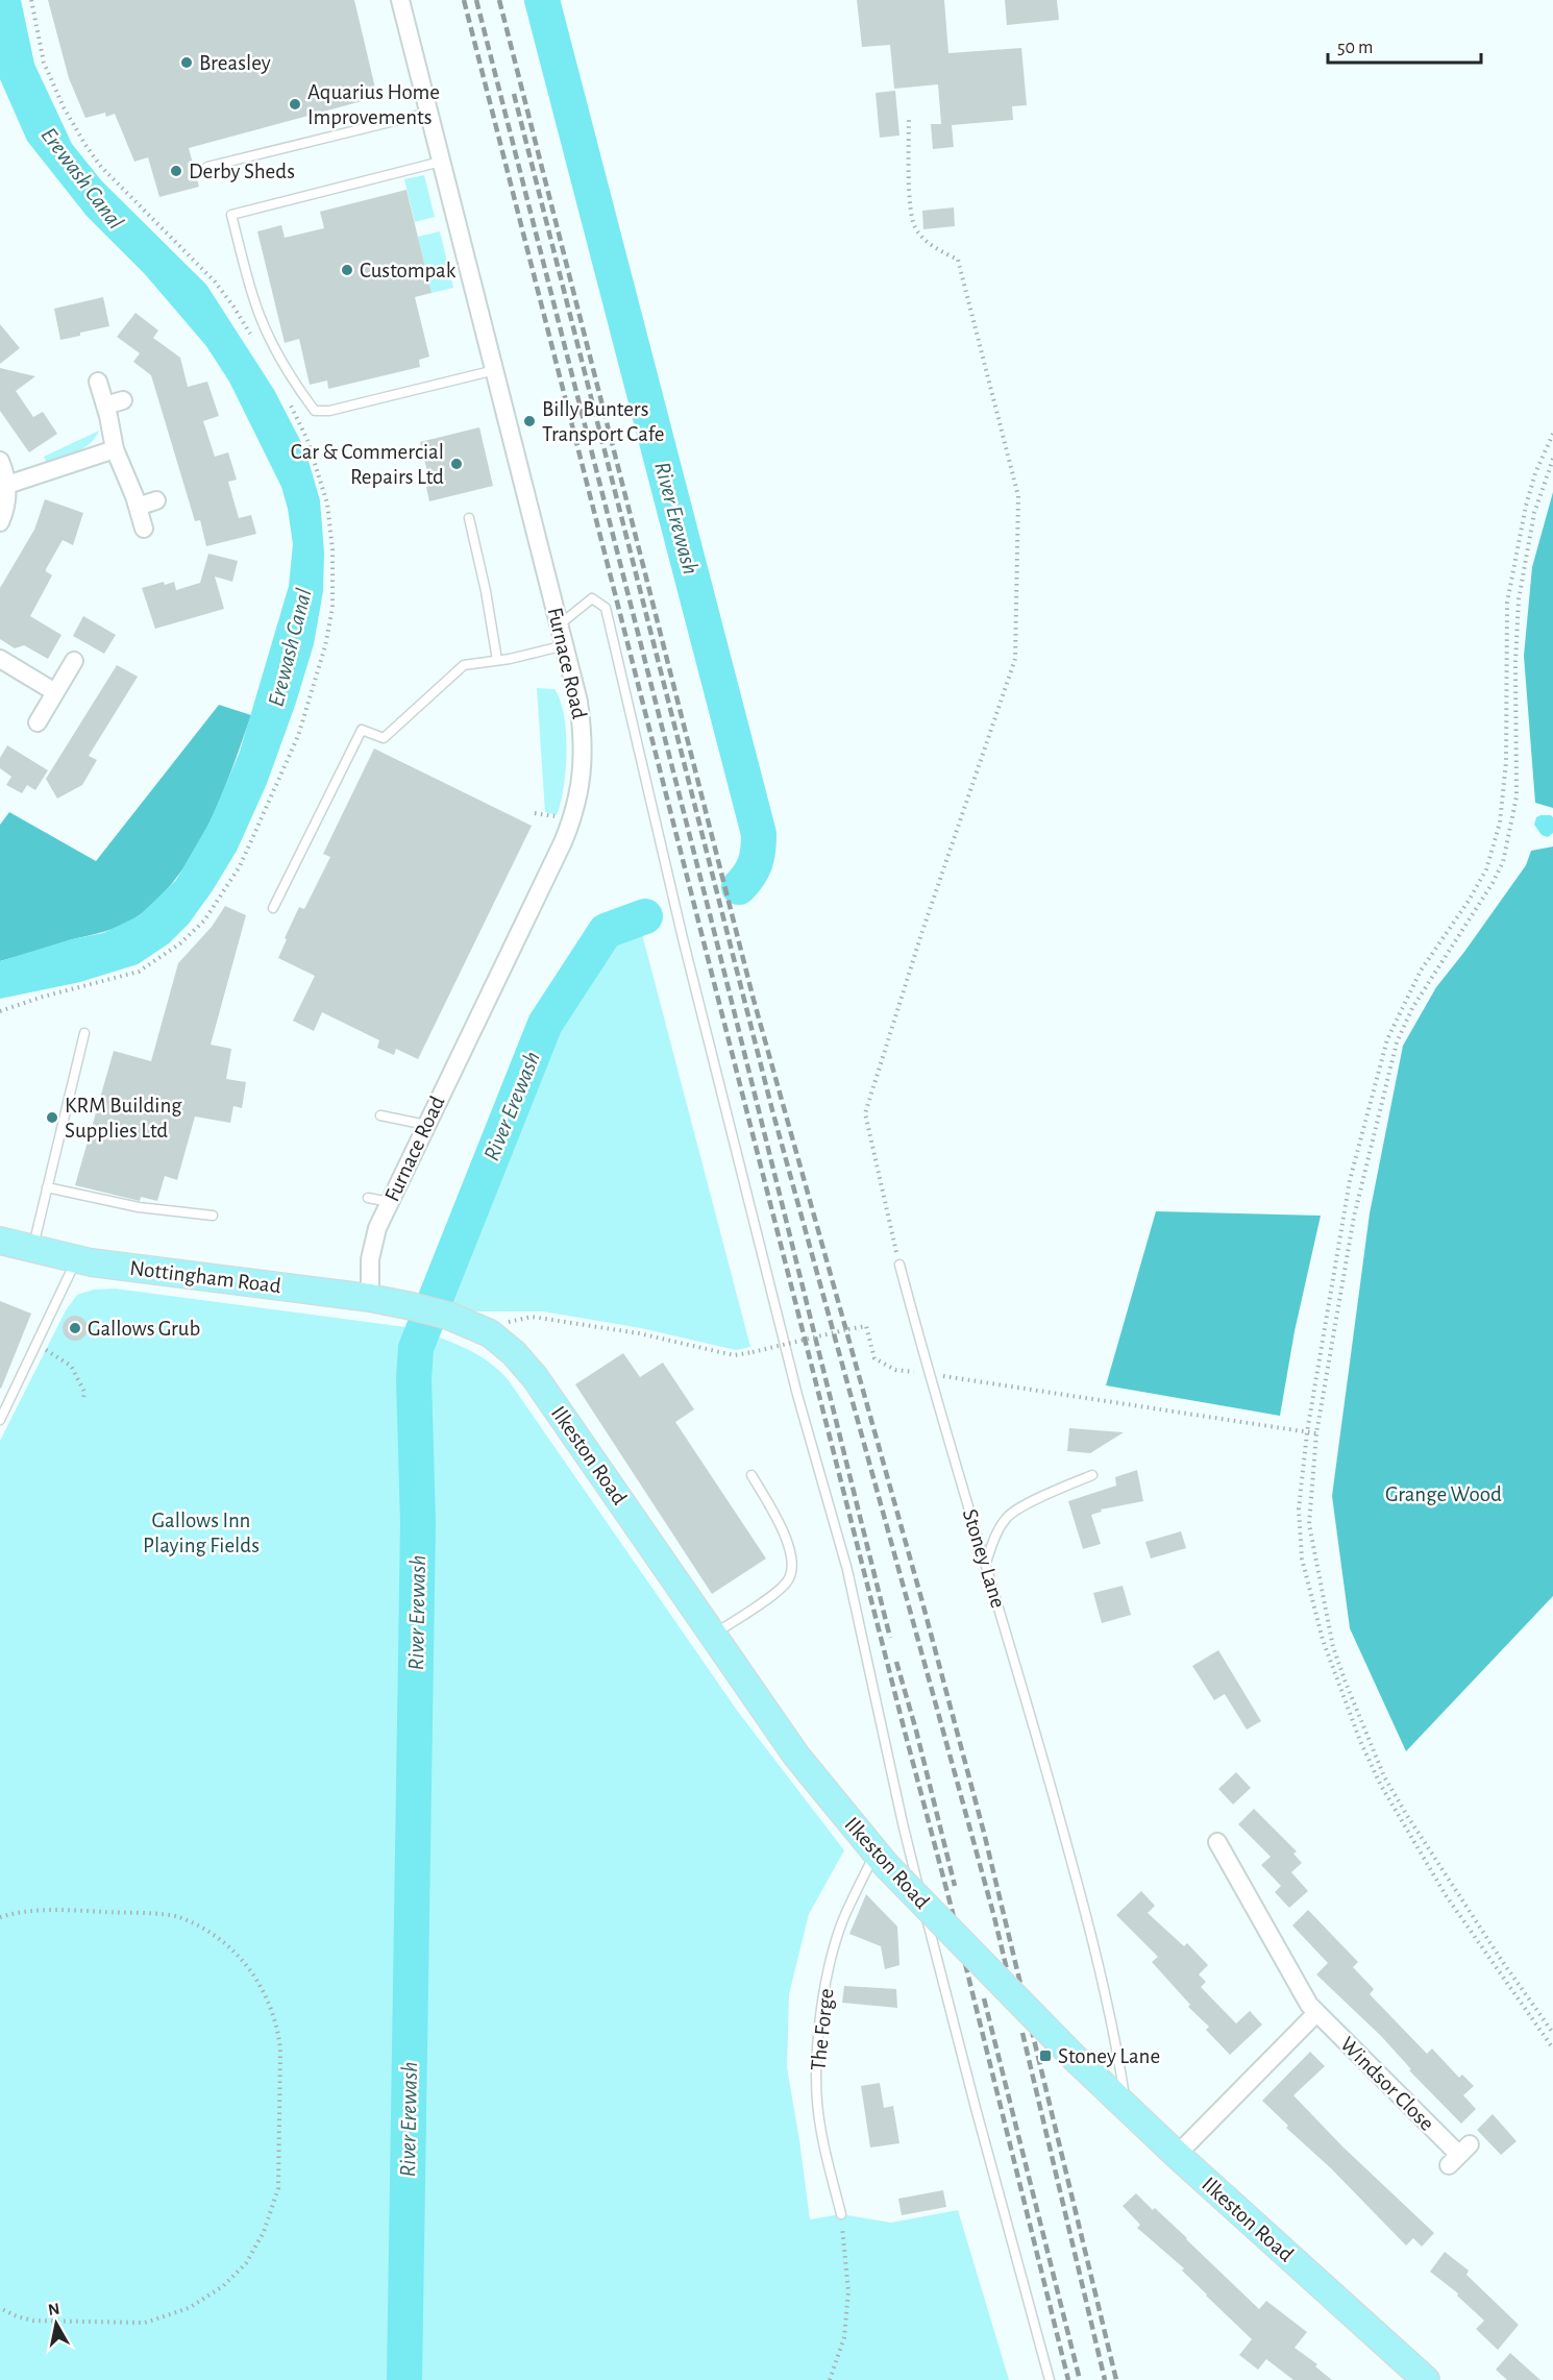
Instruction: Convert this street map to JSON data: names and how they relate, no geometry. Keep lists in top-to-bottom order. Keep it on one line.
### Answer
{"streets":{"main road":["Nottingham Road","Ilkeston Road"],"street":["Furnace Road","Windsor Close"],"lane":["Stoney Lane","The Forge"]},"crossings":[["Furnace Road","Nottingham Road"],["Nottingham Road","Ilkeston Road"],["Ilkeston Road","Stoney Lane"],["Ilkeston Road","The Forge"]],"water":["Erewash Canal","River Erewash"],"parks":["Grange Wood","Gallows Inn Playing Fields"],"places":{"other":["Breasley","Aquarius Home Improvements","Derby Sheds","Custompak","Billy Bunters Transport Cafe","Car & Commercial Repairs Ltd","KRM Building Supplies Ltd","Gallows Grub"],"transit":["Stoney Lane"]},"scale_bar":"50 m","north":"top"}
